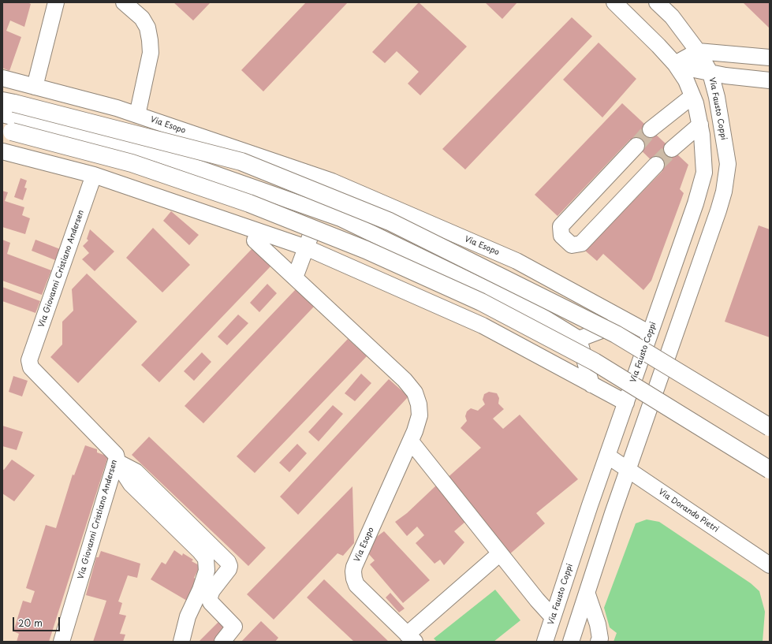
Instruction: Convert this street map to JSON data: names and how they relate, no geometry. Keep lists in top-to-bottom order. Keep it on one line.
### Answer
{"streets":{"street":["Via Fausto Coppi","Via Esopo","Via Giovanni Cristiano Andersen","Via Dorando Pietri"]},"crossings":[["Via Fausto Coppi","Via Esopo"],["Via Fausto Coppi","Via Dorando Pietri"]],"scale_bar":"20 m"}
